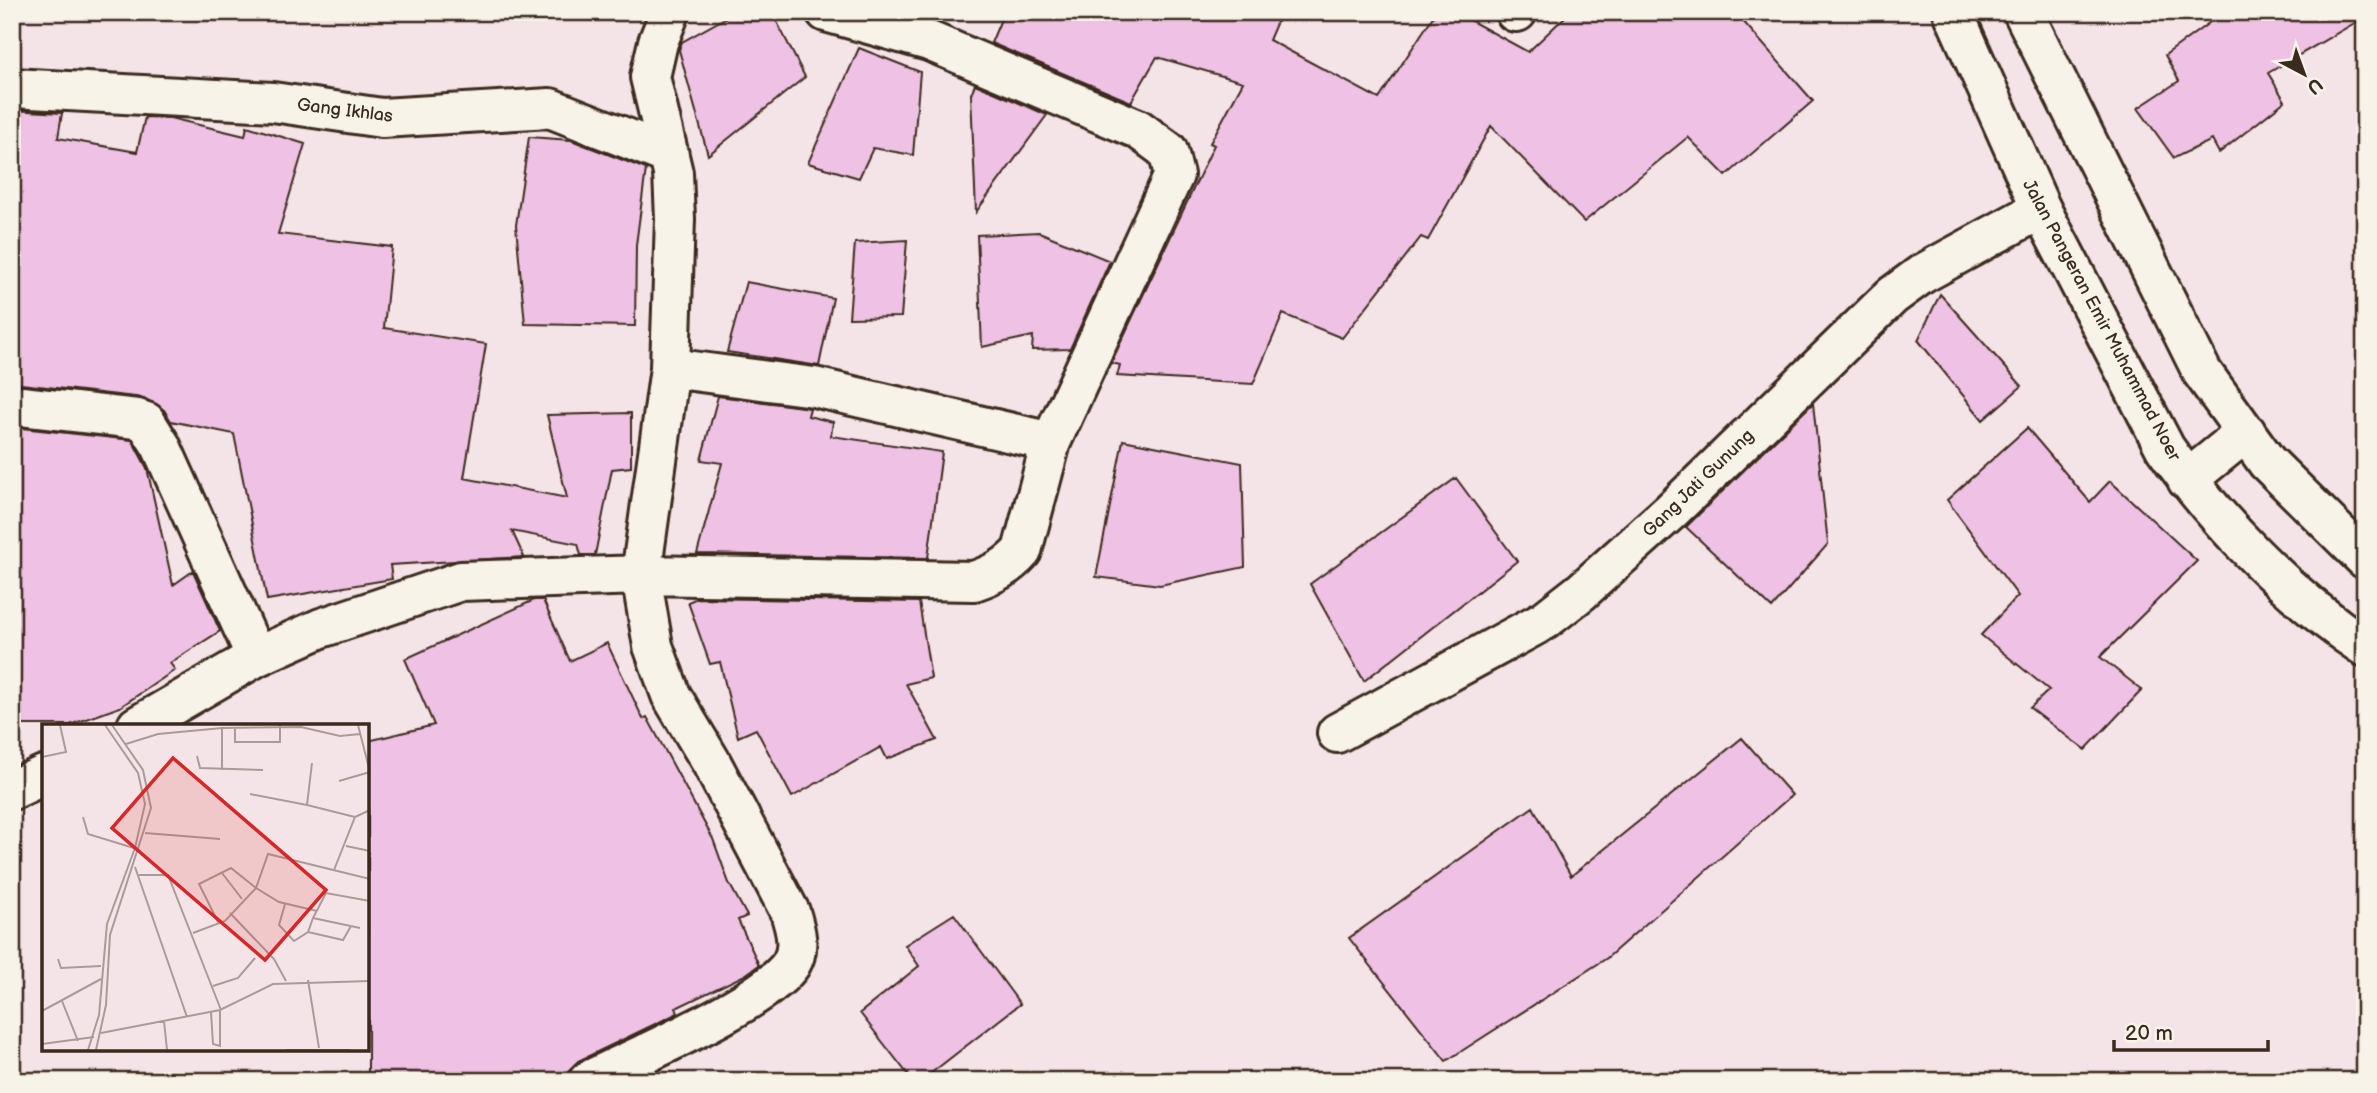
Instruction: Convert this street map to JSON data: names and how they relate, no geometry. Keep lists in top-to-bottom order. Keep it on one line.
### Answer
{"streets":{"street":["Gang Ikhlas","Jalan Pangeran Emir Muhammad Noer","Gang Jati Gunung"]},"crossings":[["Jalan Pangeran Emir Muhammad Noer","Gang Jati Gunung"]],"scale_bar":"20 m","north":"bottom right"}
